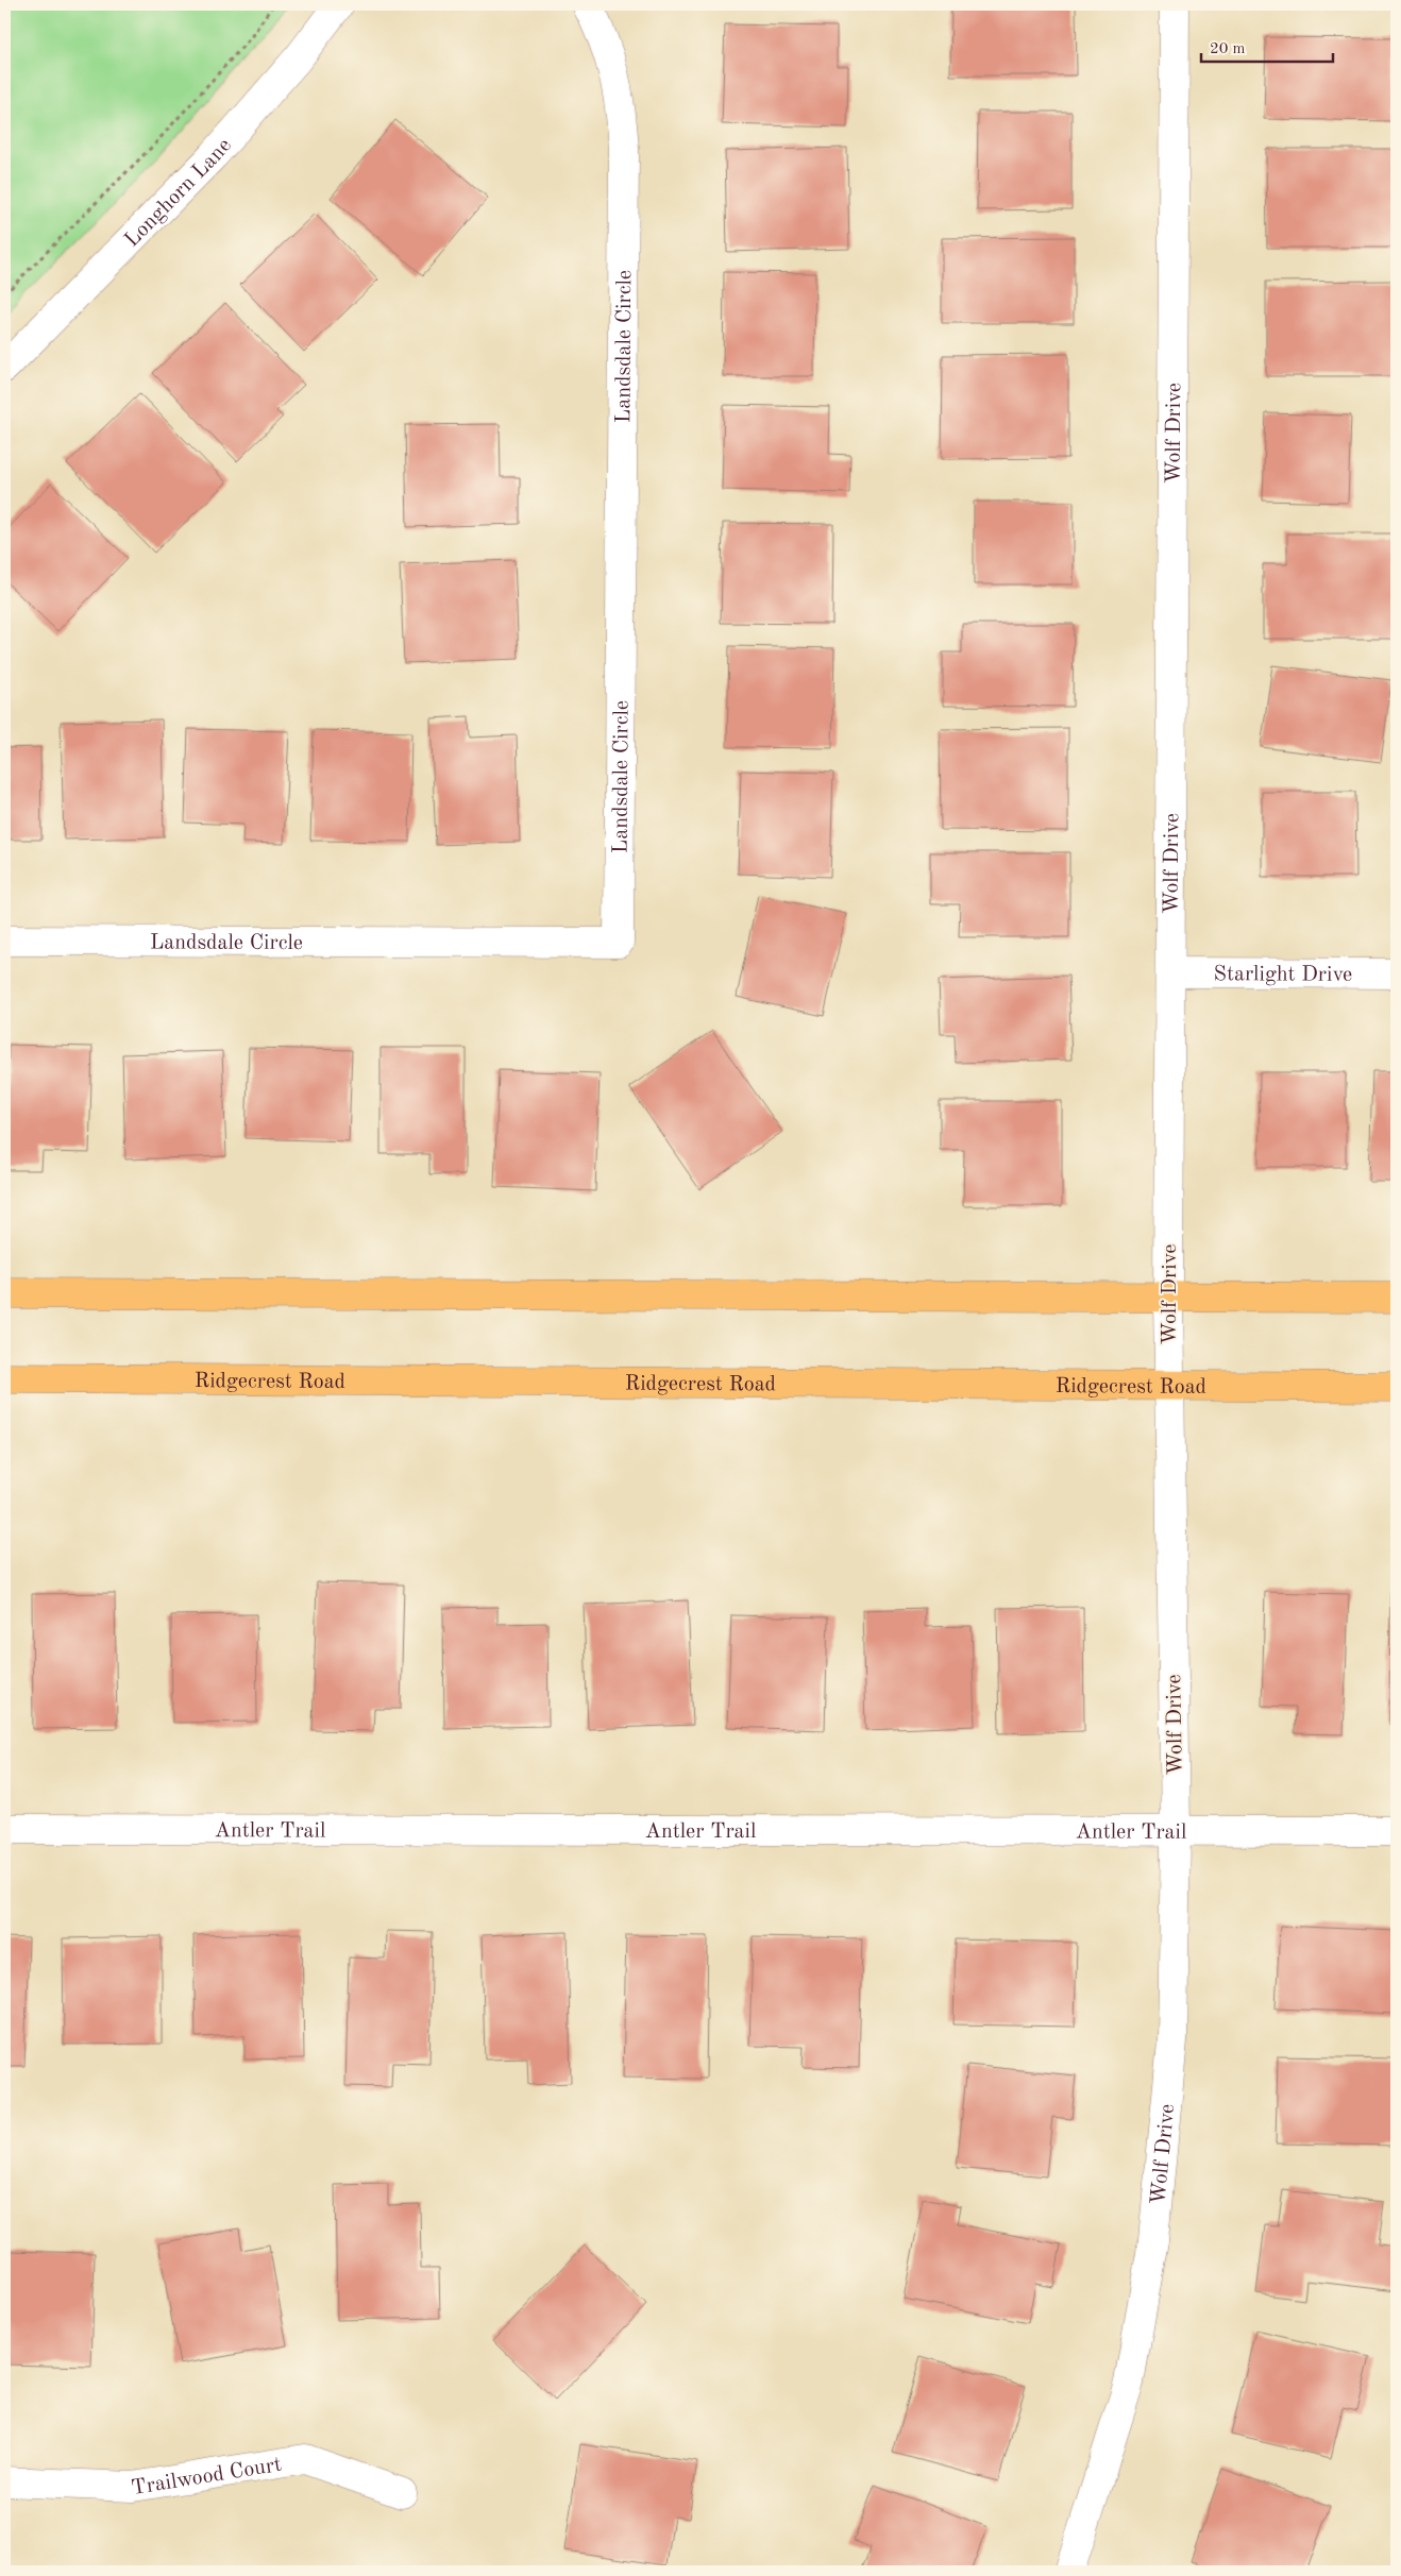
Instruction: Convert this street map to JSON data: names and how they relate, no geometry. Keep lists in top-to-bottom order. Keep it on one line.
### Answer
{"streets":{"main road":["Ridgecrest Road"],"street":["Longhorn Lane","Landsdale Circle","Wolf Drive","Starlight Drive","Antler Trail","Trailwood Court"]},"crossings":[["Wolf Drive","Starlight Drive"],["Wolf Drive","Ridgecrest Road"],["Wolf Drive","Antler Trail"]],"scale_bar":"20 m"}
